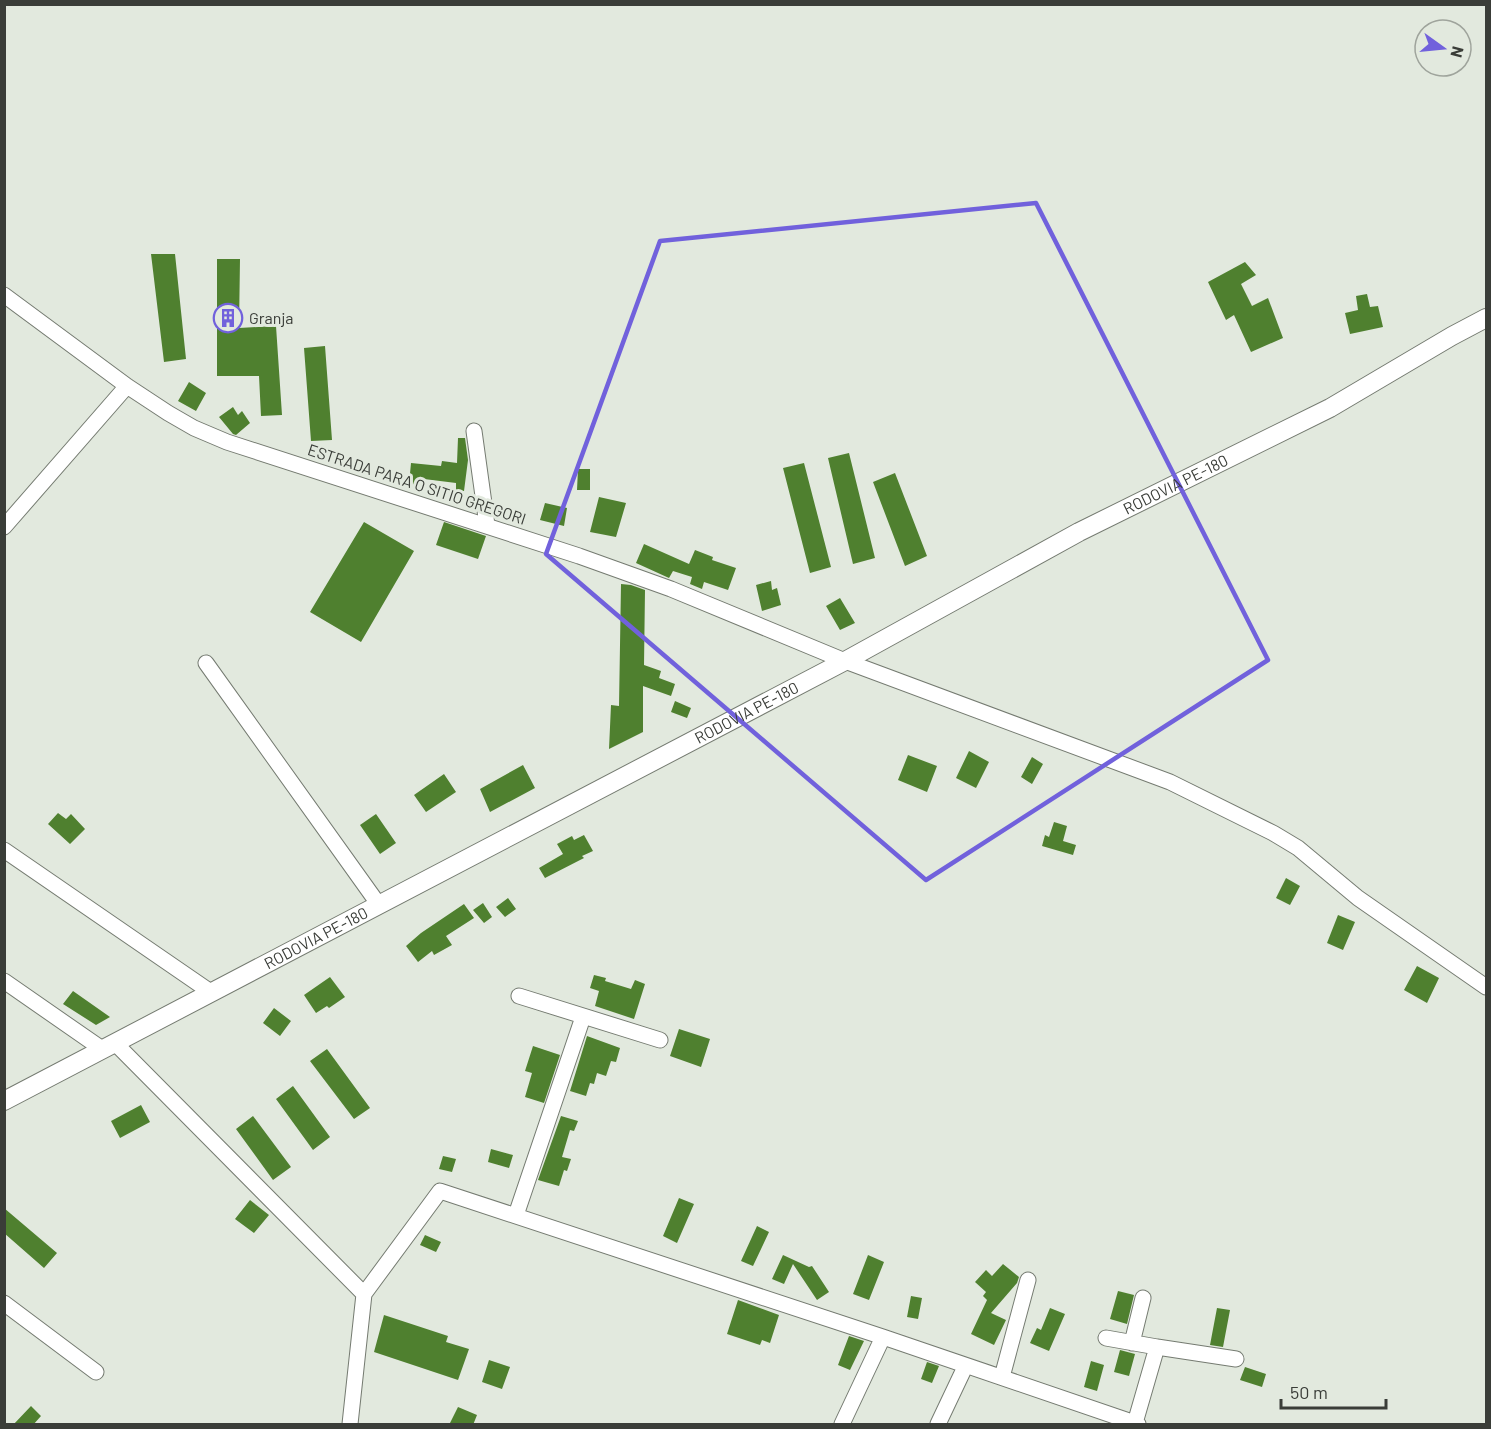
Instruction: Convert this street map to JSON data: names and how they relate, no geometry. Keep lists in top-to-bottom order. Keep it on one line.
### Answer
{"streets":{"main road":["RODOVIA PE-180"],"street":["ESTRADA PARA O SITIO GREGORI"]},"crossings":[["ESTRADA PARA O SITIO GREGORI","RODOVIA PE-180"]],"places":{"building":["Granja"]},"scale_bar":"50 m","north":"right"}
